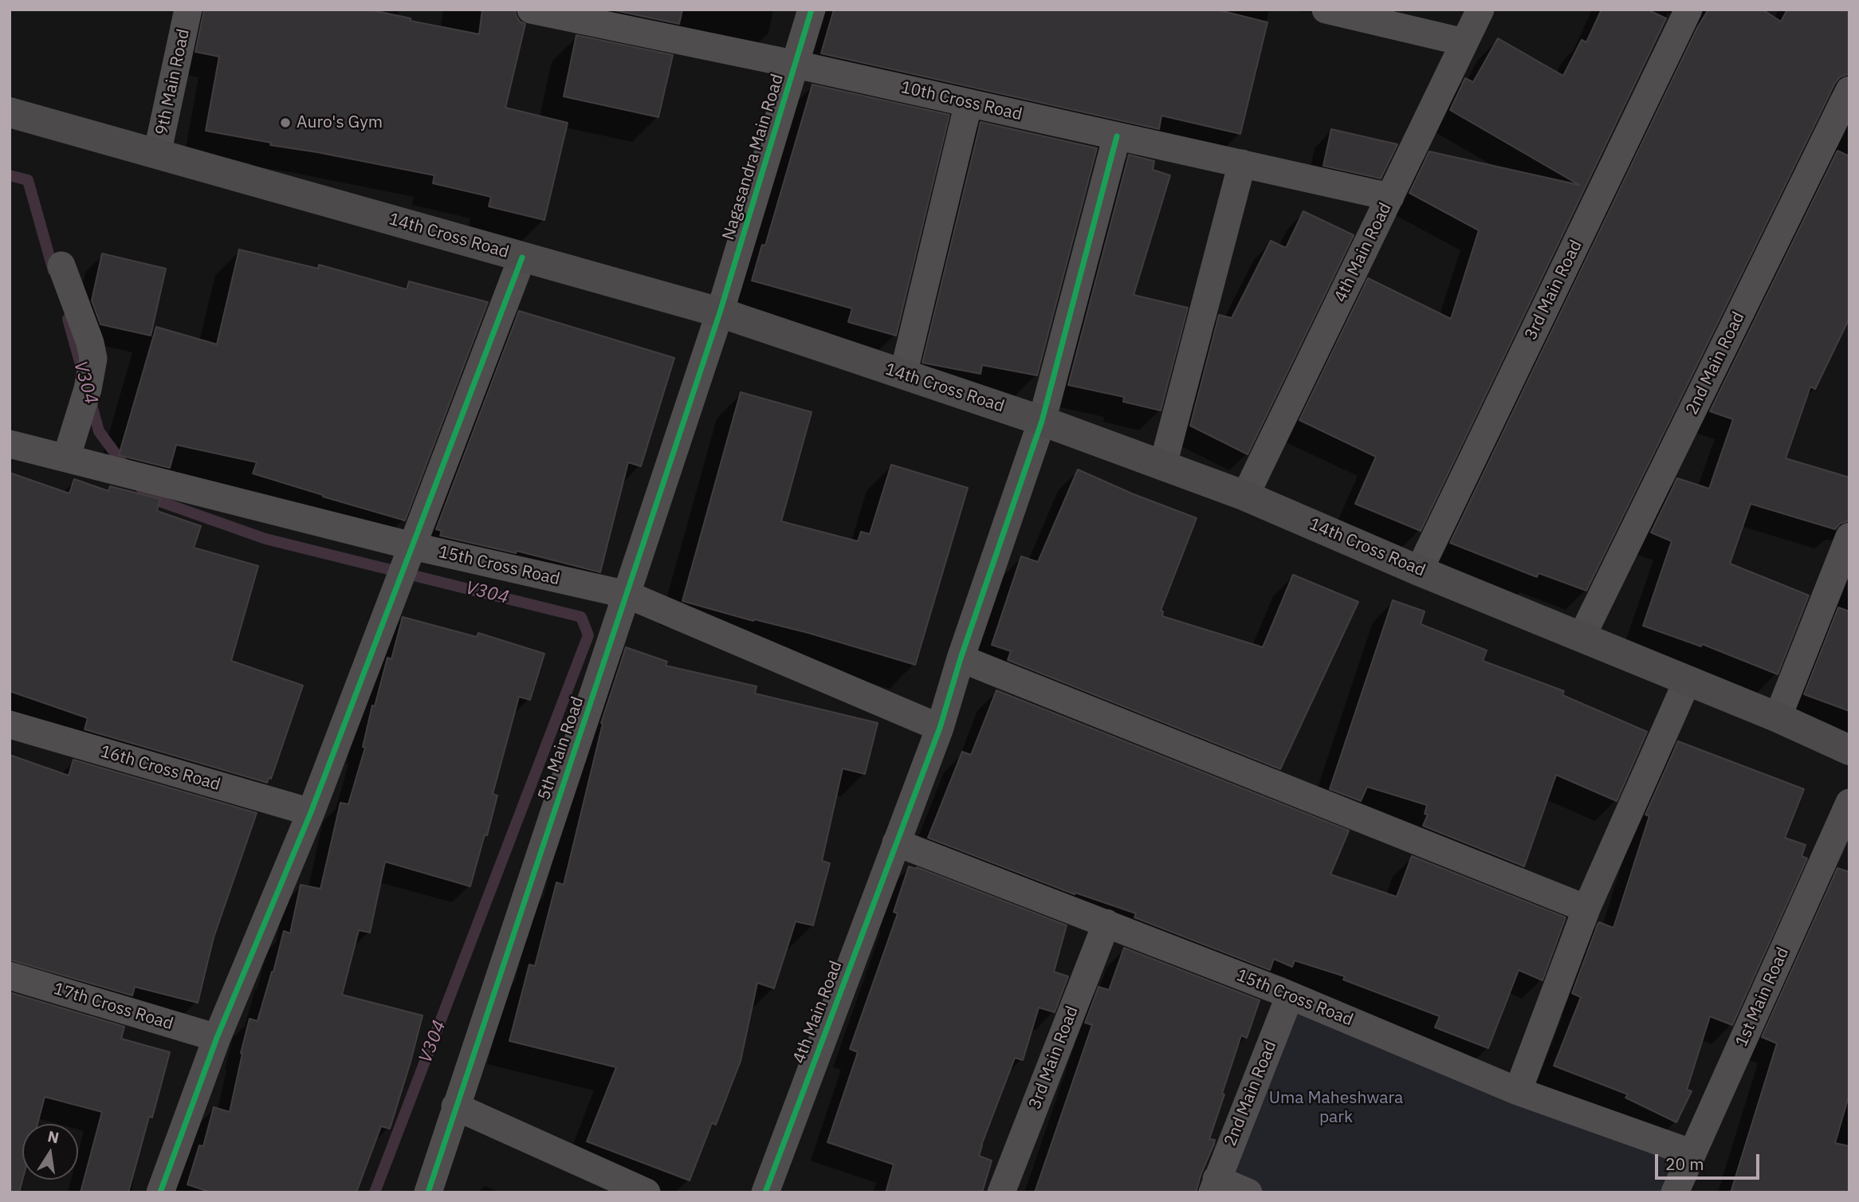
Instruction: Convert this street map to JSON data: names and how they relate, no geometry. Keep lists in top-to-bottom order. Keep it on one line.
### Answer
{"streets":{"main road":["14th Cross Road"],"street":["9th Main Road","10th Cross Road","Nagasandra Main Road","4th Main Road","3rd Main Road","2nd Main Road","15th Cross Road","5th Main Road","16th Cross Road","1st Main Road","17th Cross Road"]},"crossings":[["9th Main Road","14th Cross Road"],["10th Cross Road","Nagasandra Main Road"],["10th Cross Road","4th Main Road"],["Nagasandra Main Road","14th Cross Road"],["Nagasandra Main Road","5th Main Road"],["14th Cross Road","4th Main Road"],["14th Cross Road","3rd Main Road"],["14th Cross Road","2nd Main Road"],["14th Cross Road","5th Main Road"],["4th Main Road","15th Cross Road"],["3rd Main Road","15th Cross Road"],["2nd Main Road","15th Cross Road"],["15th Cross Road","5th Main Road"],["15th Cross Road","1st Main Road"]],"water":["V304"],"parks":["Uma Maheshwara park"],"places":["Auro's Gym"],"scale_bar":"20 m","north":"top"}
